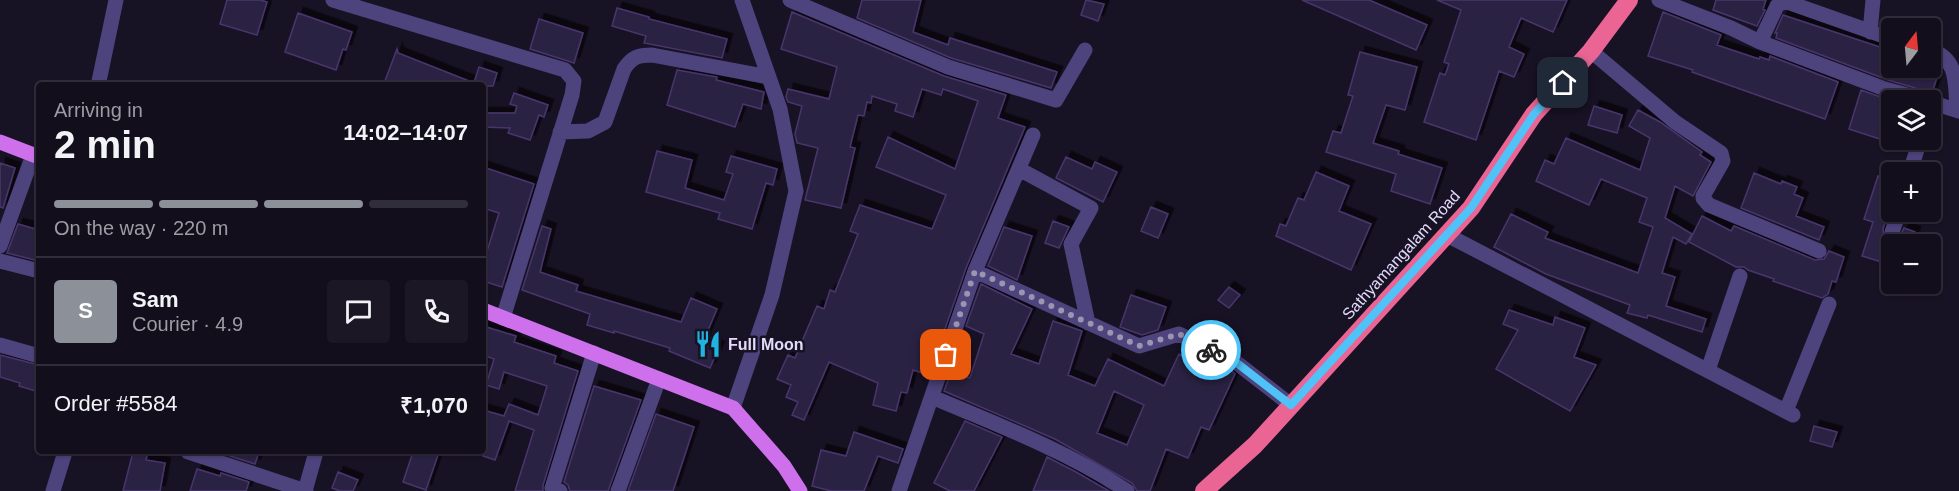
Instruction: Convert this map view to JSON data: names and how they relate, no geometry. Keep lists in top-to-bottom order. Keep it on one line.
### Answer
{"streets":{"highway":["Sathyamangalam Road"]},"places":{"restaurant":["Full Moon"]},"north":"top","page":{"map_buttons":["+","−"],"heading":["2 min","Arriving in","14:02–14:07"],"panel":["Sam","Courier · 4.9","Order #5584","₹1,070"],"bar":"On the way · 220 m","round":"S"}}
